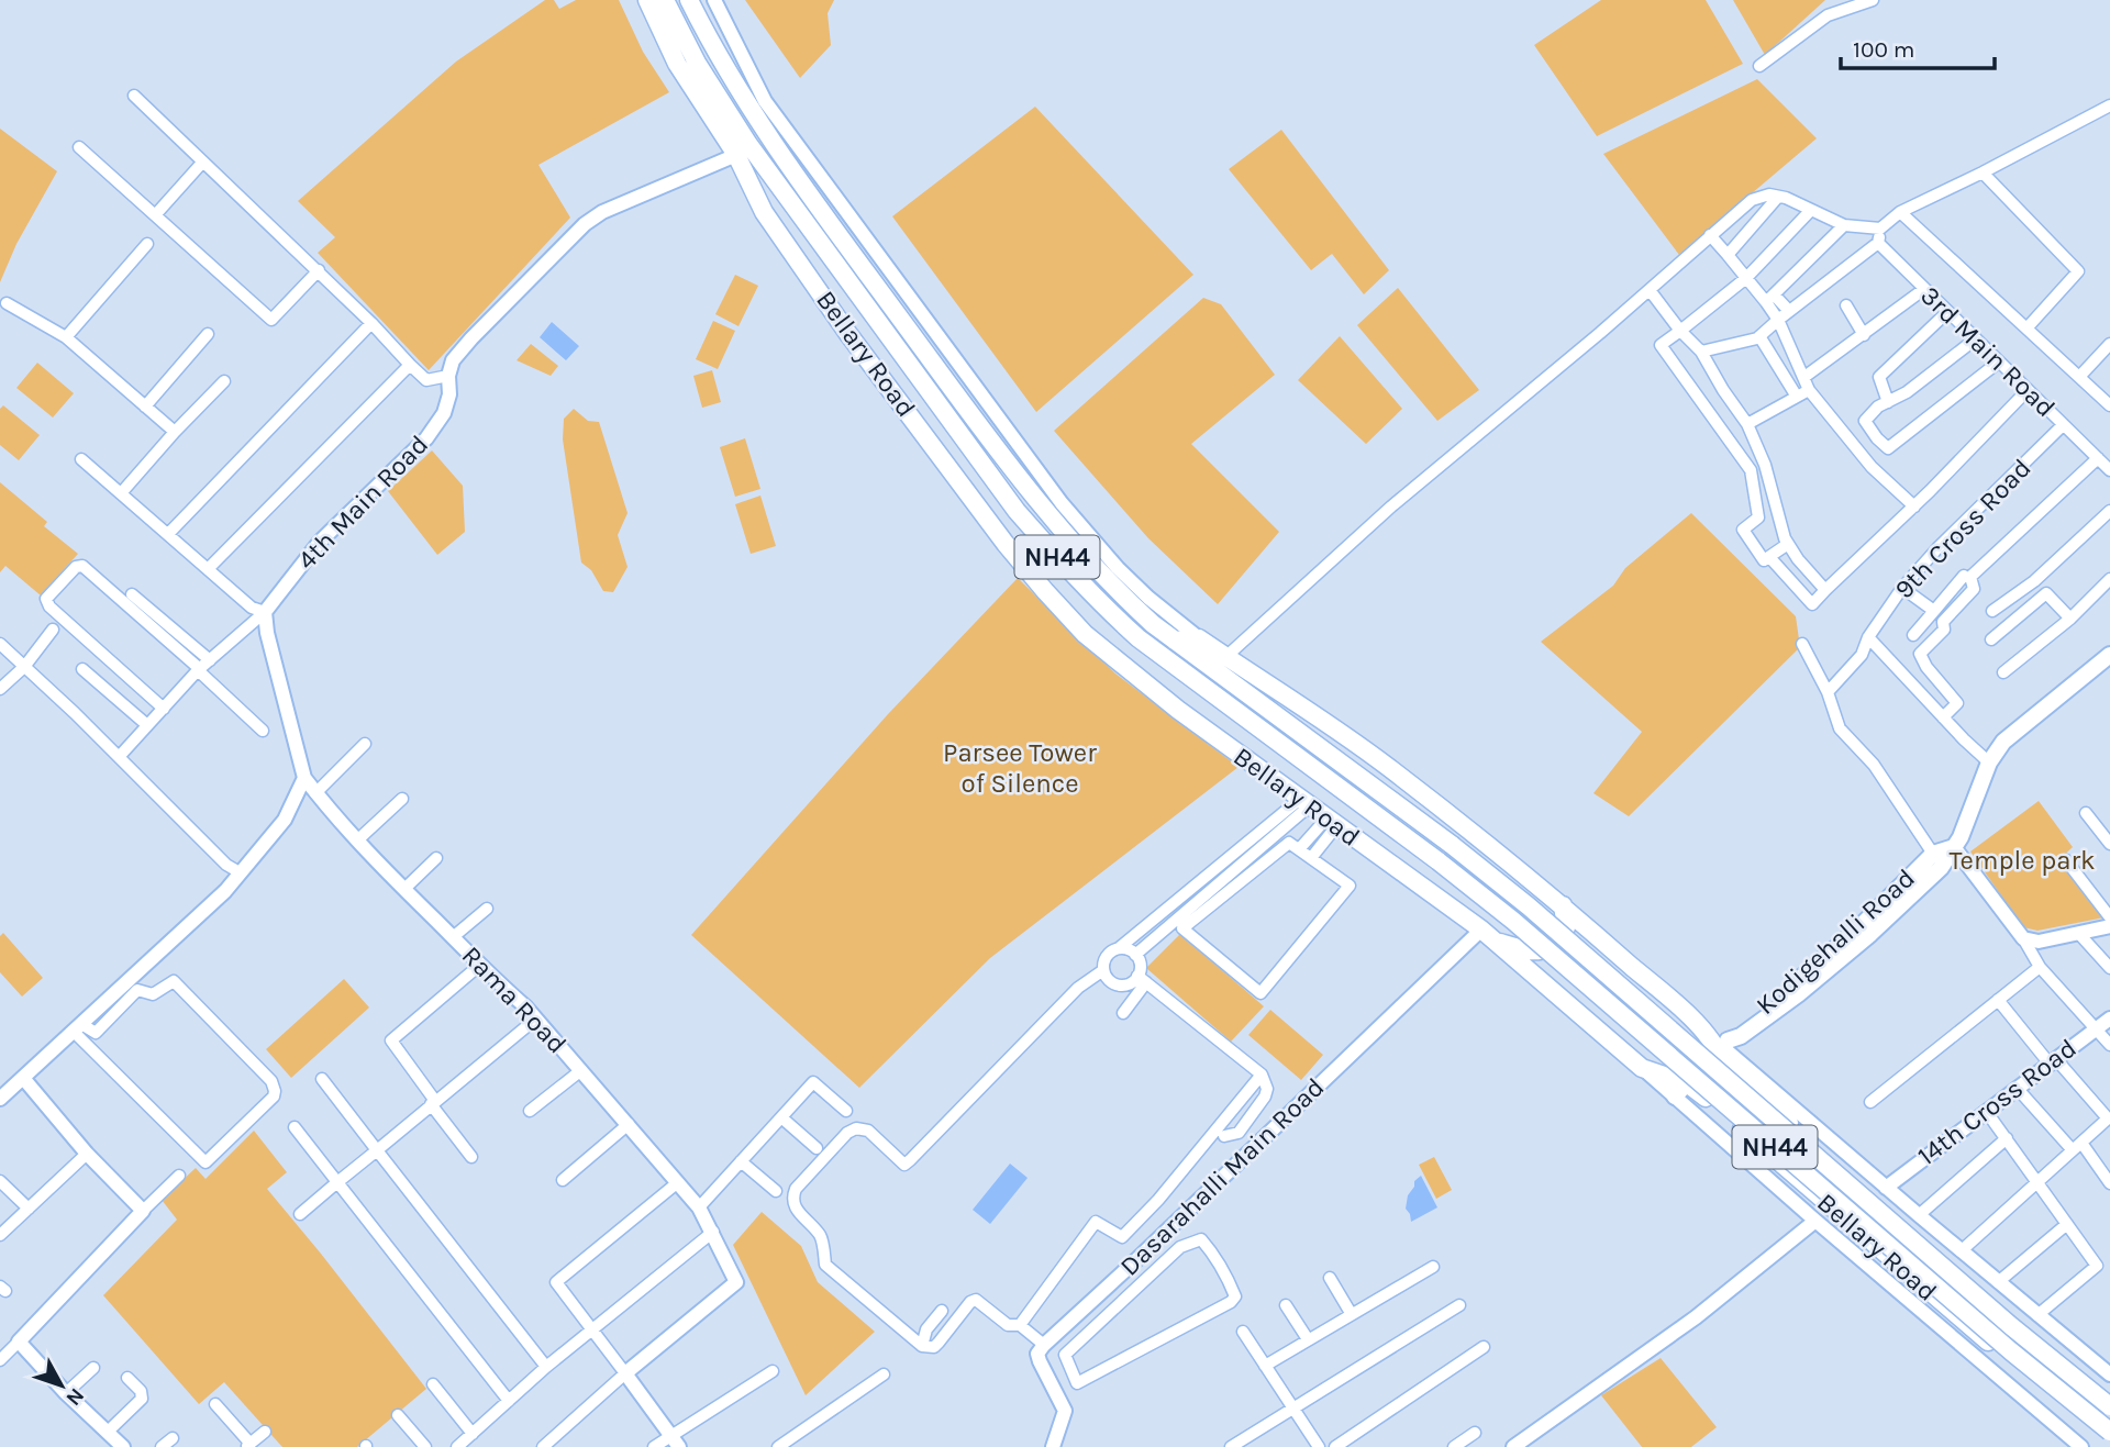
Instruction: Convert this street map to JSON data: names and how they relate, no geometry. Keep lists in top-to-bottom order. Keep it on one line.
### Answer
{"streets":{"highway":["Bellary Road","NH44"],"main road":["Kodigehalli Road"],"street":["3rd Main Road","4th Main Road","9th Cross Road","Rama Road","14th Cross Road","Dasarahalli Main Road"]},"crossings":[["3rd Main Road","9th Cross Road"],["Bellary Road","4th Main Road"],["Bellary Road","Kodigehalli Road"],["Bellary Road","Dasarahalli Main Road"]],"parks":["Parsee Tower of Silence","Temple park"],"scale_bar":"100 m","north":"bottom right"}
